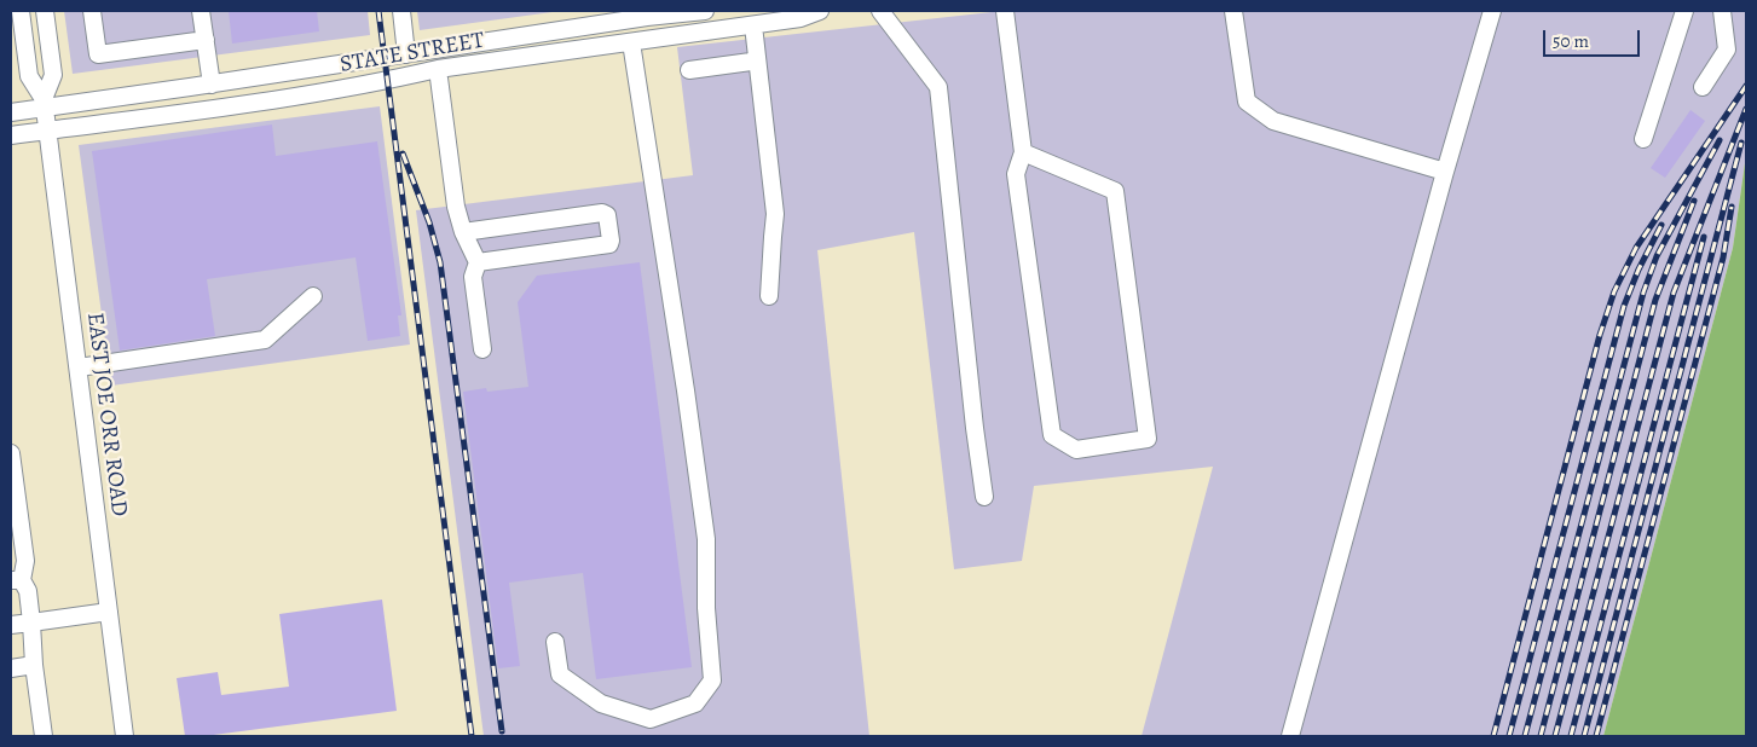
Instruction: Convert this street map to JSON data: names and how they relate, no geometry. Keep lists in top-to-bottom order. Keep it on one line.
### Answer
{"streets":{"street":["STATE STREET","EAST JOE ORR ROAD"]},"crossings":[["STATE STREET","EAST JOE ORR ROAD"]],"scale_bar":"50 m"}
